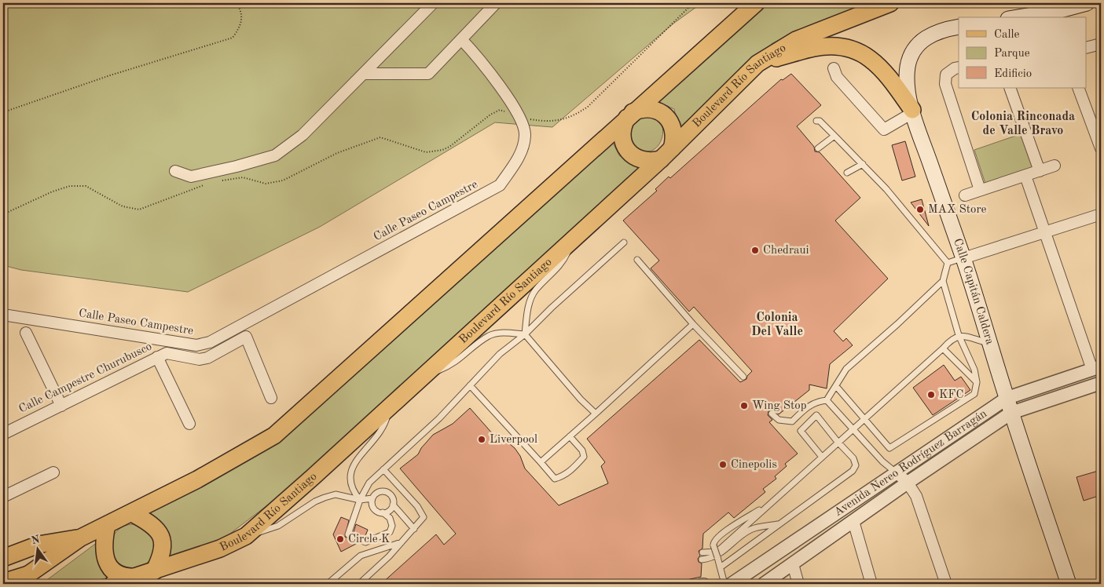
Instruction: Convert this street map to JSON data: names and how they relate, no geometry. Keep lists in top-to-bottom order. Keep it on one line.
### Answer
{"streets":{"main road":["Boulevard Río Santiago","Calle Capitán Caldera"],"street":["Calle Paseo Campestre","Calle Campestre Churubusco","Avenida Nereo Rodríguez Barragán"]},"crossings":[["Calle Capitán Caldera","Avenida Nereo Rodríguez Barragán"]],"districts":["Colonia Rinconada de Valle Bravo","Colonia Del Valle"],"places":["MAX Store","Chedraui","KFC","Wing Stop","Liverpool","Cinepolis","Circle K"],"legend":["Calle","Parque","Edificio"],"north":"top"}
